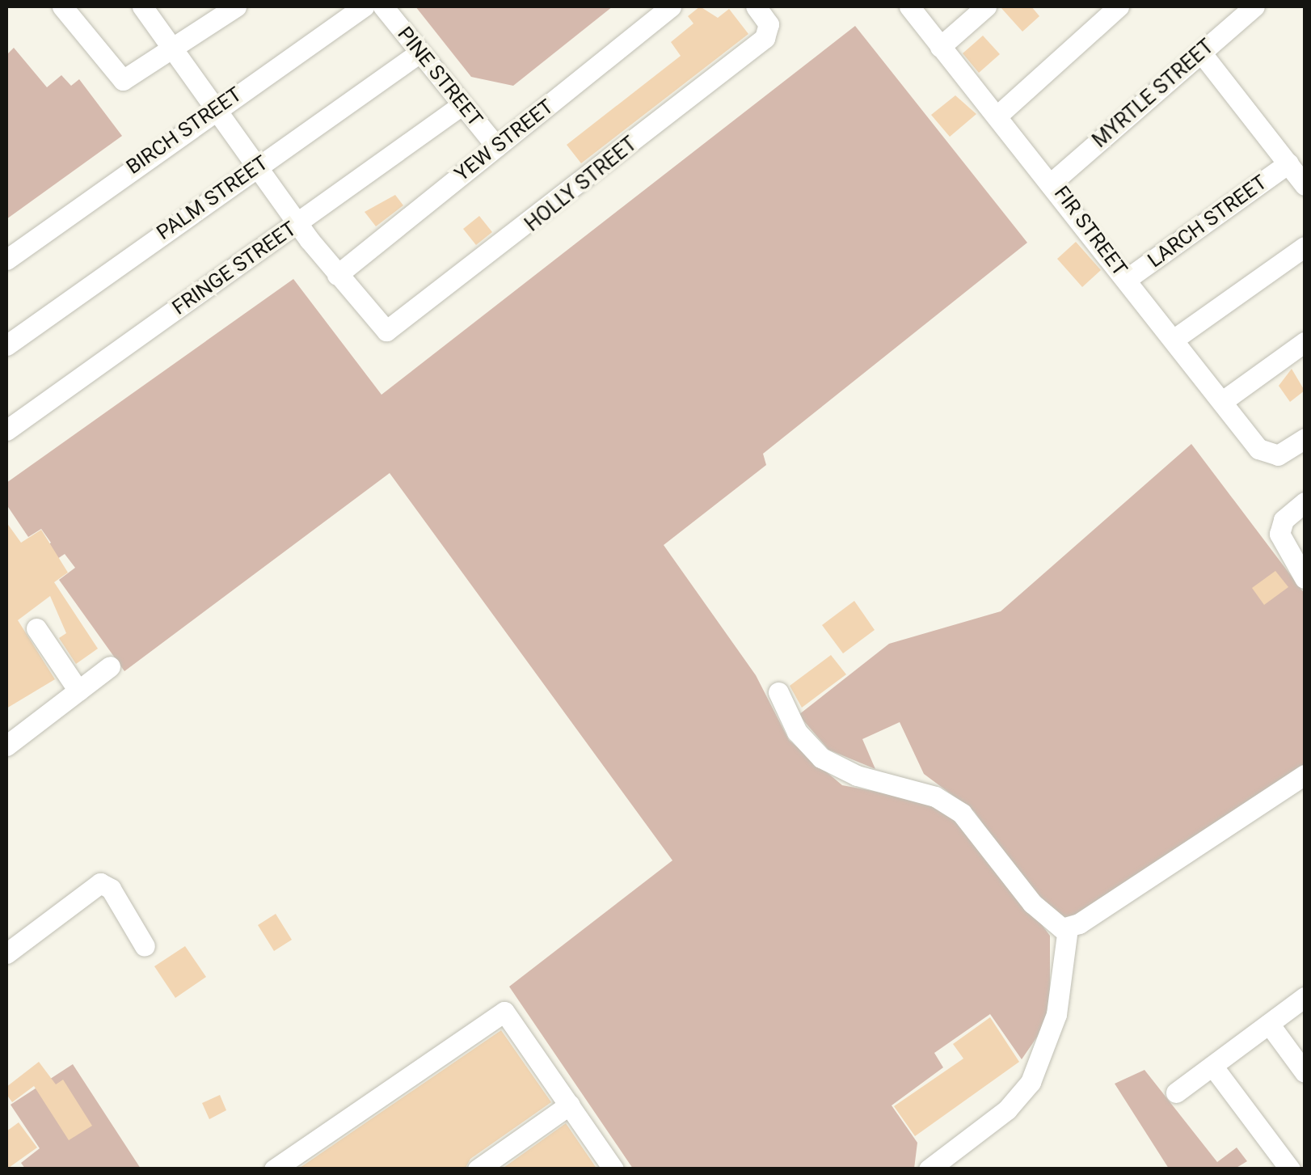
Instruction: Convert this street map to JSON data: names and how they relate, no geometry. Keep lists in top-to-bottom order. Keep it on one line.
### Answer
{"streets":{"street":["PINE STREET","MYRTLE STREET","BIRCH STREET","YEW STREET","HOLLY STREET","PALM STREET","LARCH STREET","FIR STREET","FRINGE STREET"]},"crossings":[["PINE STREET","YEW STREET"],["PINE STREET","PALM STREET"],["PINE STREET","FRINGE STREET"],["MYRTLE STREET","FIR STREET"],["YEW STREET","HOLLY STREET"],["LARCH STREET","FIR STREET"]]}
